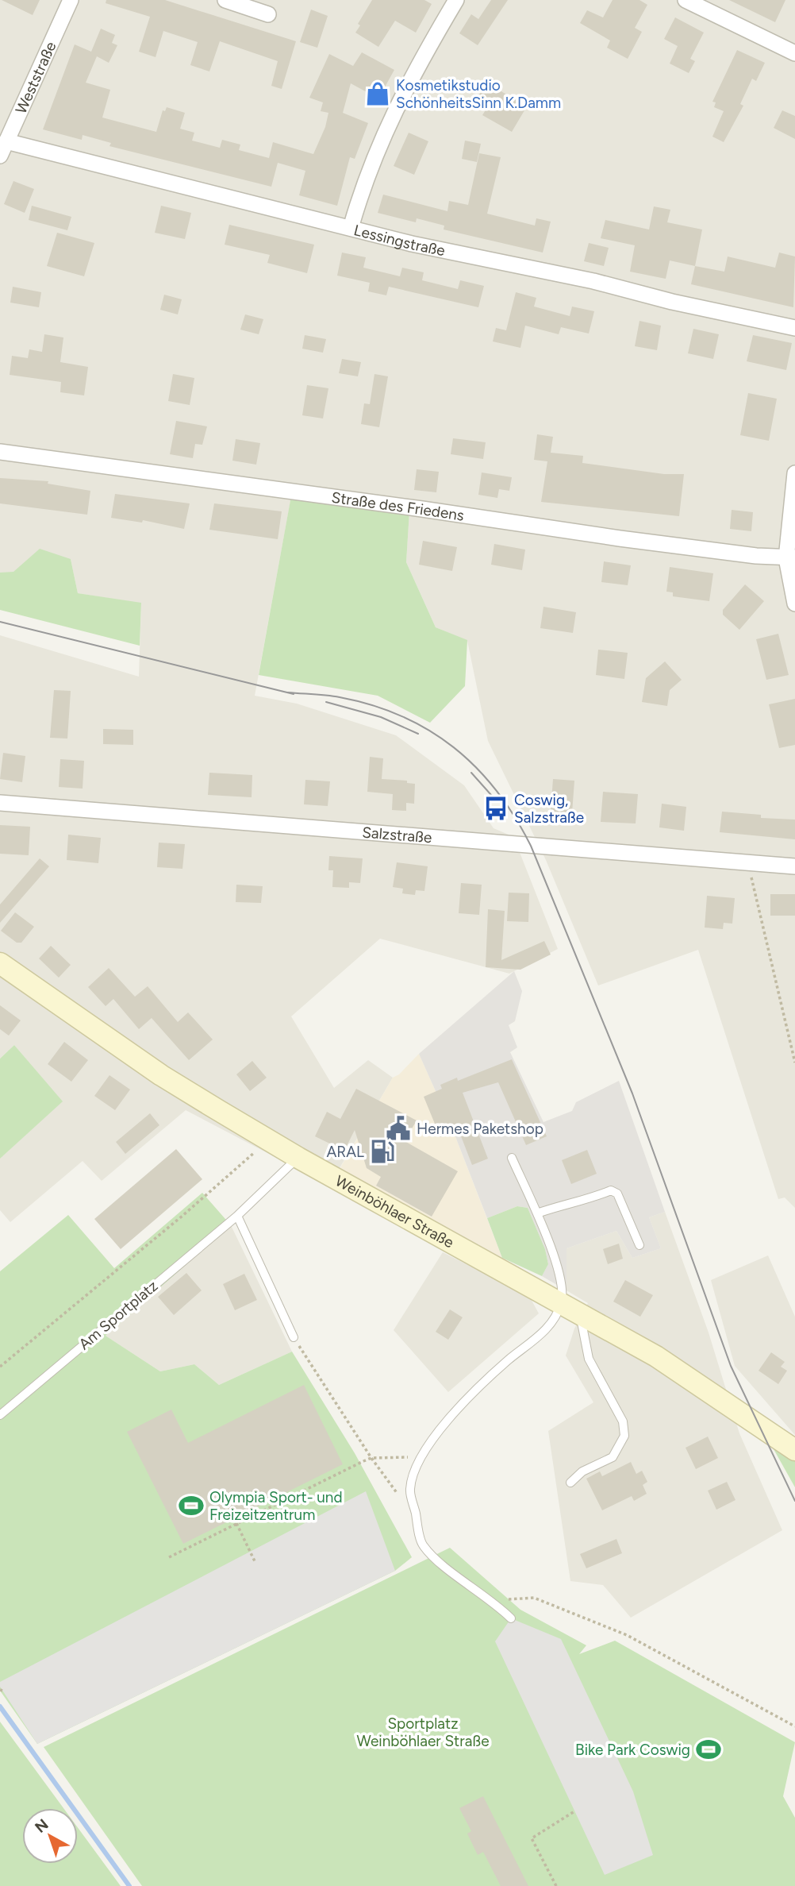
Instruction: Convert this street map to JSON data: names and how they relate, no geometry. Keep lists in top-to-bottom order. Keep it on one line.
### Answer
{"streets":{"main road":["Weinböhlaer Straße"],"street":["Weststraße","Lessingstraße","Straße des Friedens","Salzstraße"],"lane":["Am Sportplatz"]},"crossings":[["Weststraße","Lessingstraße"],["Weinböhlaer Straße","Am Sportplatz"]],"parks":["Sportplatz Weinböhlaer Straße"],"places":{"shop":["Kosmetikstudio SchönheitsSinn K.Damm"],"bus stop":["Coswig, Salzstraße"],"public building":["Hermes Paketshop"],"fuel station":["ARAL"],"sports":["Olympia Sport- und Freizeitzentrum","Bike Park Coswig"]},"north":"top left"}
